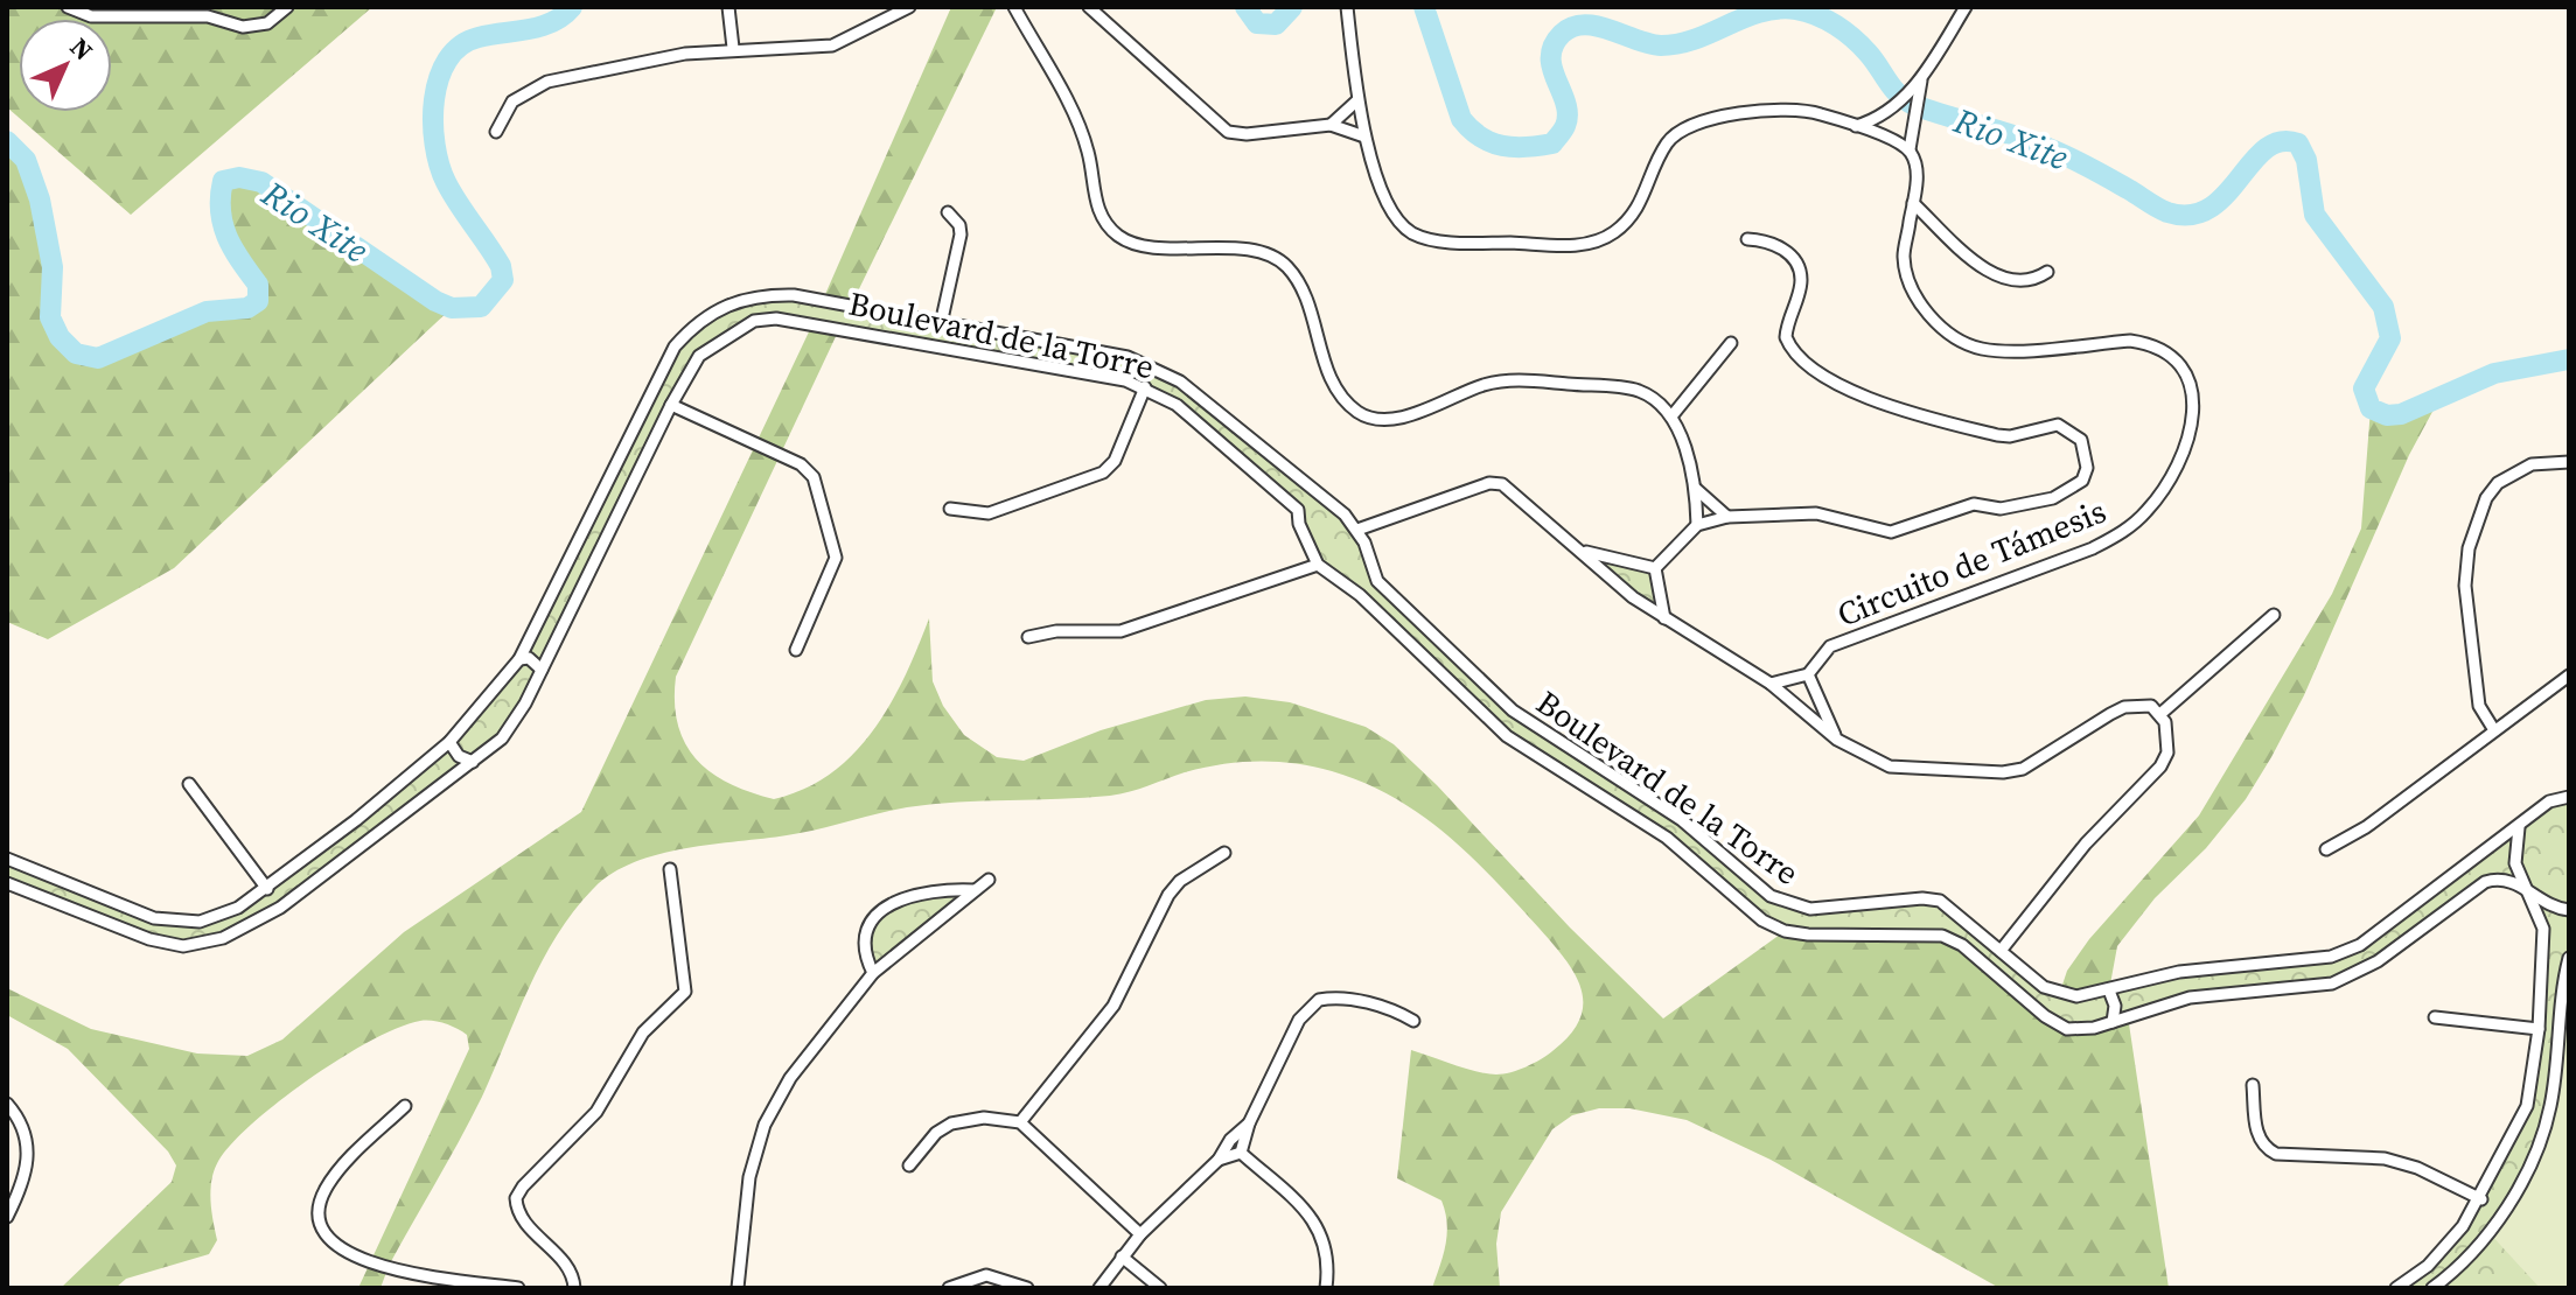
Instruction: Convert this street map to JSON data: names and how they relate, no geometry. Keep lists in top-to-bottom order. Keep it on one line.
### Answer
{"streets":{"street":["Boulevard de la Torre","Circuito de Támesis"]},"water":["Rio Xite"],"north":"top right"}
